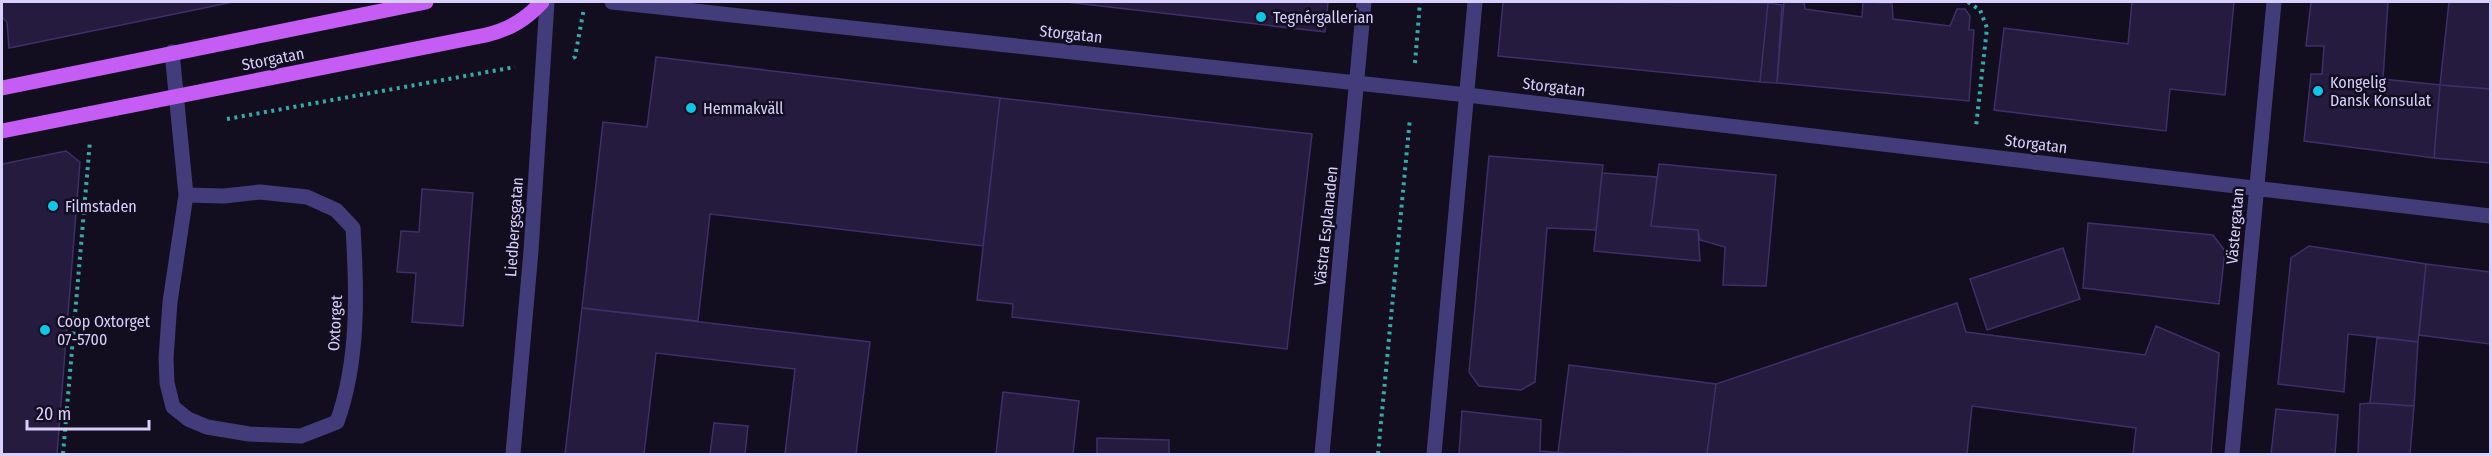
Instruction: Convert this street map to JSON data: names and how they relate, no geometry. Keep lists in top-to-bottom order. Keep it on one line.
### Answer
{"streets":{"main road":["Storgatan"],"street":["Västra Esplanaden","Västergatan","Liedbergsgatan","Oxtorget"]},"crossings":[["Storgatan","Västra Esplanaden"],["Storgatan","Västergatan"]],"places":["Tegnérgallerian","Kongelig Dansk Konsulat","Hemmakväll","Filmstaden","Coop Oxtorget 07-5700"],"scale_bar":"20 m"}
